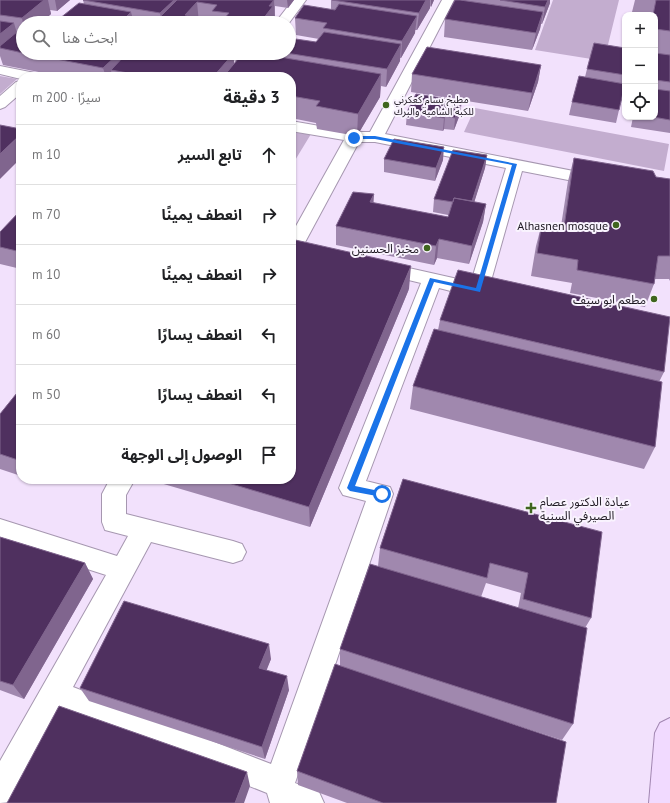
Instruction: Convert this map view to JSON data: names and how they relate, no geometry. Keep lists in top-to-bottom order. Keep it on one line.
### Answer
{"places":{"other":["مطبخ بسام كعكرني للكبة الشامية والبرك","Alhasnen mosque","مخبز الحسنين","مطعم ابو سيف"],"health":["عيادة الدكتور عصام الصيرفي السنية"]},"page":{"map_buttons":["+","−"],"search":"ابحث هنا","heading":["3 دقيقة","سيرًا · 200 m"],"list":[["تابع السير","10 m"],["انعطف يمينًا","70 m"],["انعطف يمينًا","10 m"],["انعطف يسارًا","60 m"],["انعطف يسارًا","50 m"],"الوصول إلى الوجهة"]}}
